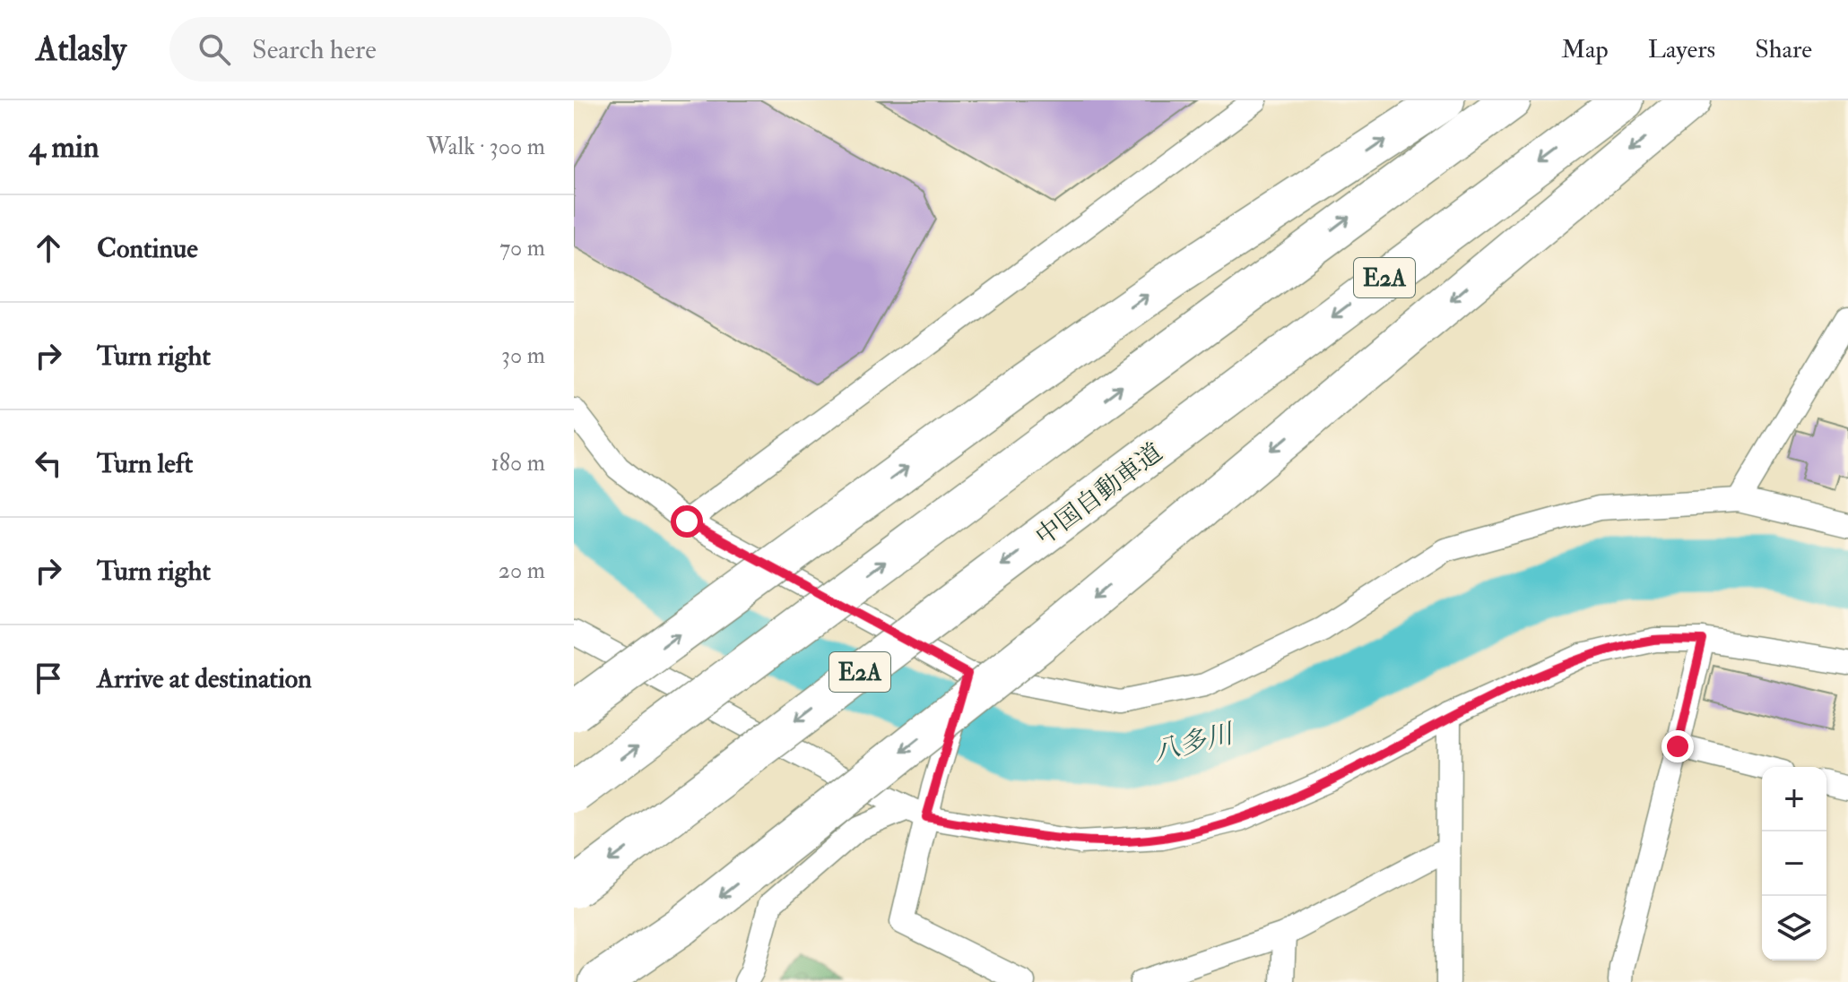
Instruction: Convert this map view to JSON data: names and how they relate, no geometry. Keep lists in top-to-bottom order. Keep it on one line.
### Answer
{"streets":{"highway":["E2A","中国自動車道"]},"water":["八多川"],"page":{"header":"Atlasly","search":"Search here","nav":["Map","Layers","Share"],"heading":["4 min","Walk · 300 m"],"list":[["Continue","70 m"],["Turn right","30 m"],["Turn left","180 m"],["Turn right","20 m"],"Arrive at destination"],"map_buttons":["+","−"]}}
